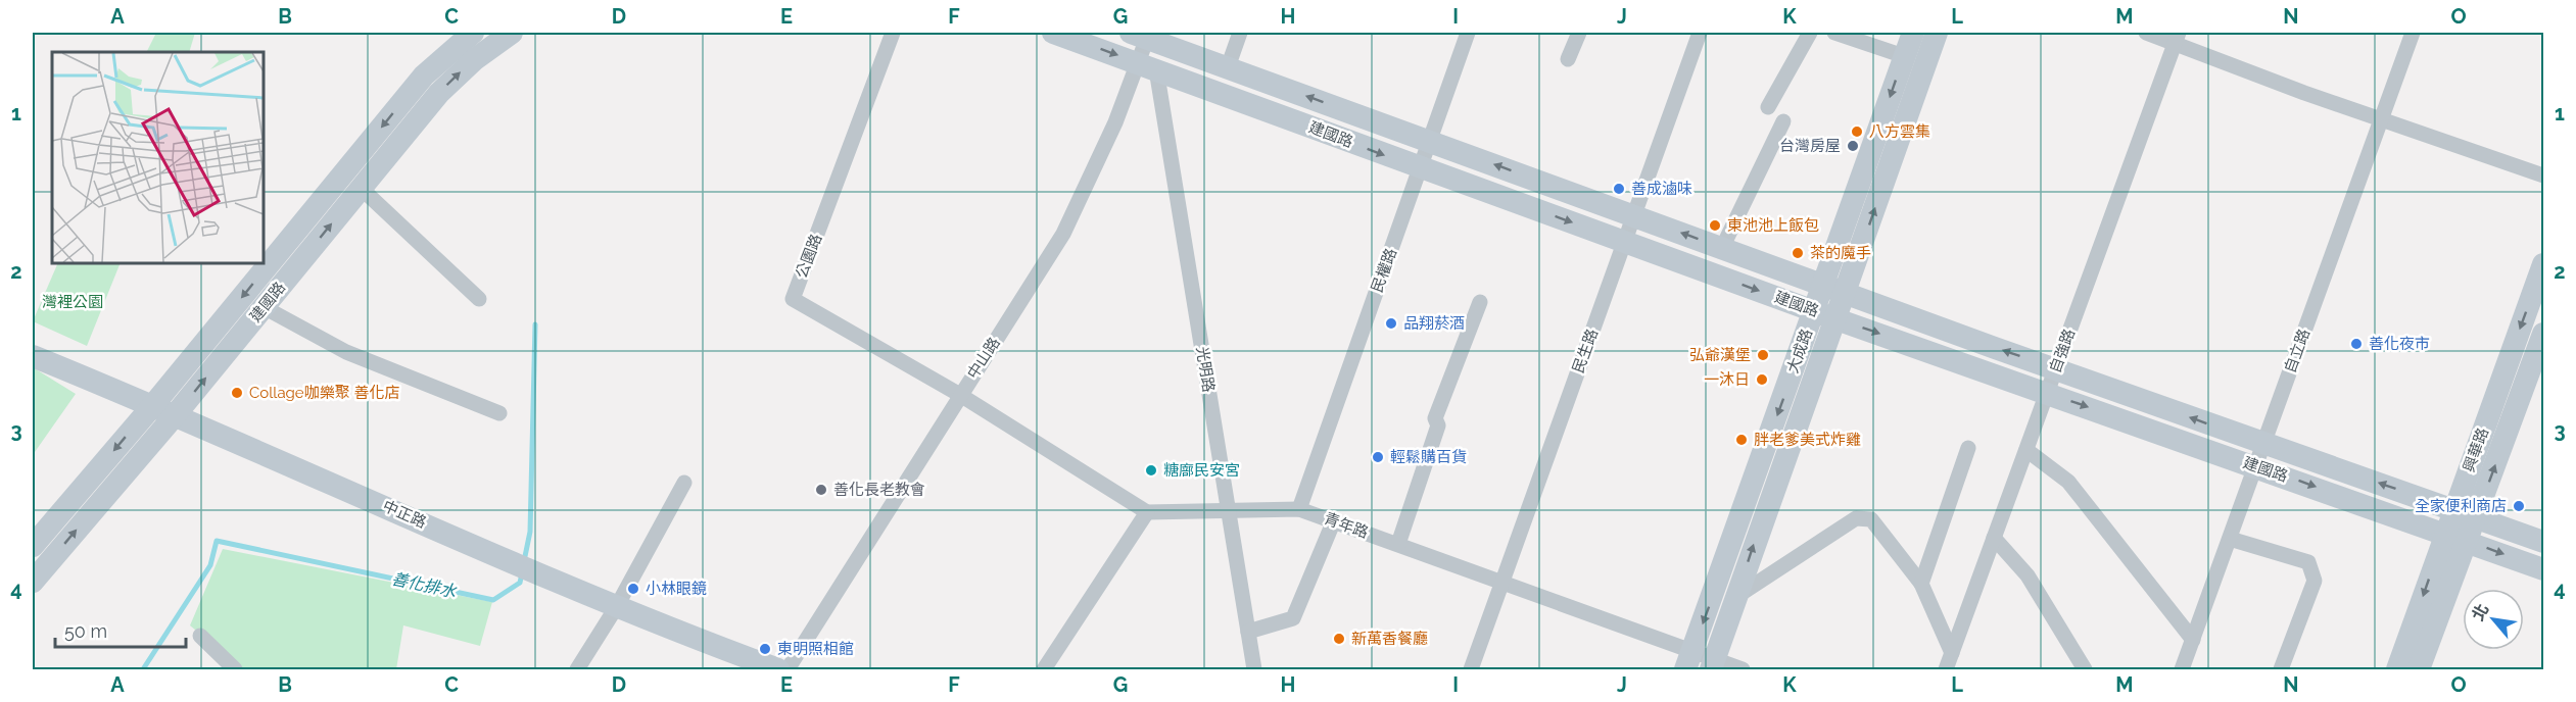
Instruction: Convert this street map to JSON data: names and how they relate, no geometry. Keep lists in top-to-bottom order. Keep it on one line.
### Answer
{"streets":{"street":["建國路","公園路","民權路","民生路","大成路","自強路","自立路","中山路","光明路","興華路","中正路","青年路"]},"crossings":[["建國路","民權路"],["建國路","民生路"],["建國路","大成路"],["建國路","自強路"],["建國路","自立路"],["建國路","中山路"],["建國路","光明路"],["建國路","興華路"],["建國路","中正路"],["公園路","中山路"],["民權路","青年路"],["民生路","青年路"],["大成路","青年路"],["中山路","光明路"],["光明路","青年路"]],"water":["善化排水"],"parks":["灣裡公園"],"places":["八方雲集","台灣房屋","善成滷味","東池池上飯包","茶的魔手","品翔菸酒","善化夜市","弘爺漢堡","一沐日","Collage咖樂聚 善化店","胖老爹美式炸雞","輕鬆購百貨","糖廍民安宮","善化長老教會","全家便利商店","小林眼鏡","新萬香餐廳","東明照相館"],"scale_bar":"50 m","north":"top left","grid":{"columns":["A","B","C","D","E","F","G","H","I","J","K","L","M","N","O"],"rows":["1","2","3","4"]}}
